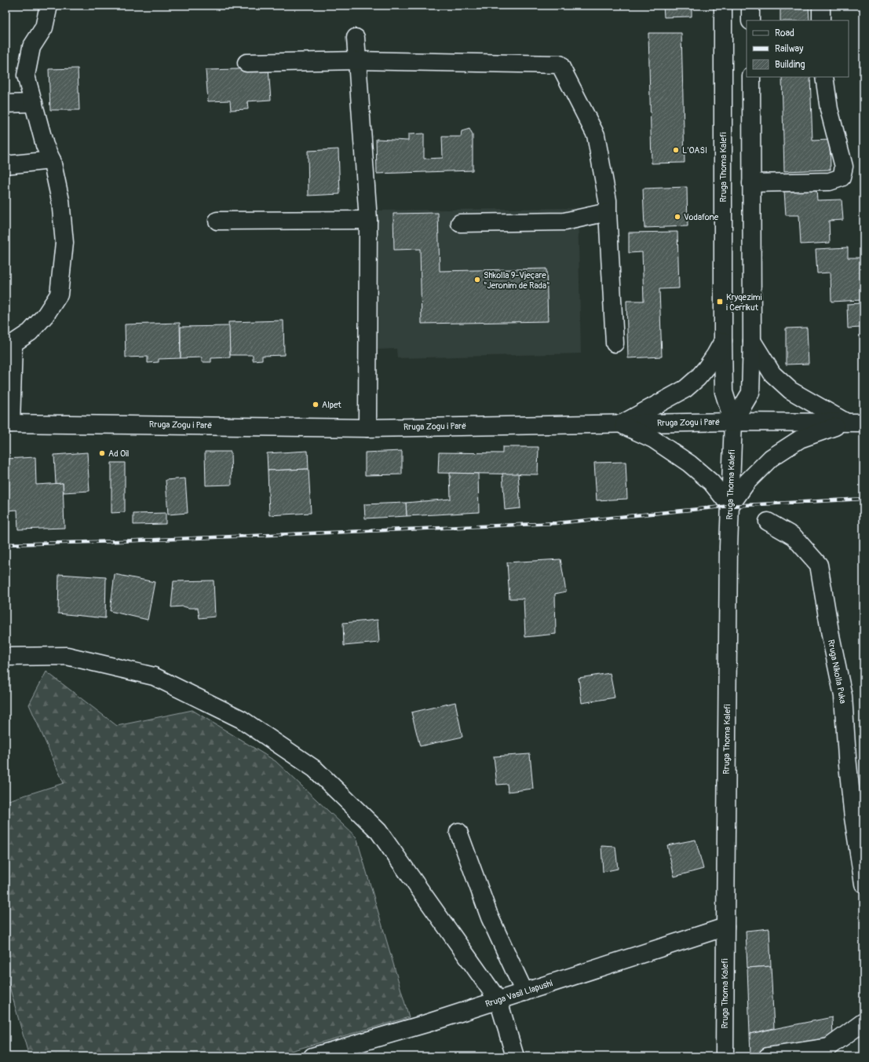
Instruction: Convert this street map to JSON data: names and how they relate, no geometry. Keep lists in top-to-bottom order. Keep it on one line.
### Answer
{"streets":{"street":["Rruga Thoma Kalefi","Rruga Zogu i Parë","Rruga Nikolla Puka","Rruga Vasil Llapushi"]},"crossings":[["Rruga Thoma Kalefi","Rruga Zogu i Parë"],["Rruga Thoma Kalefi","Rruga Vasil Llapushi"]],"places":{"other":["L'OASI","Vodafone","Shkolla 9-Vjeçare \"Jeronim de Rada\"","Alpet","Ad Oil"],"transit":["Kryqëzimi i Cerrikut"]},"legend":["Road","Railway","Building"]}
